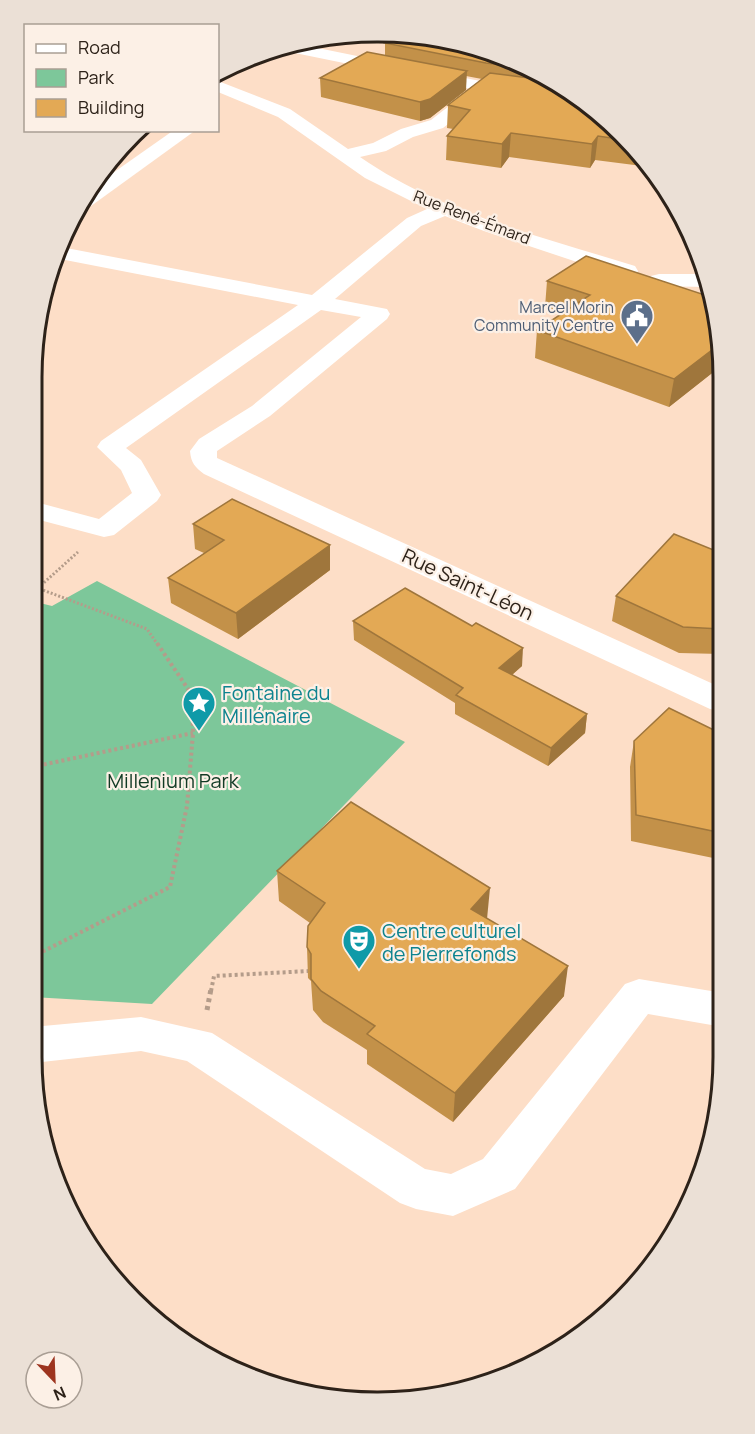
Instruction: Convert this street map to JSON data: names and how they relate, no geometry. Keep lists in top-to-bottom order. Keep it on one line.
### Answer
{"streets":{"street":["Rue René-Émard","Rue Saint-Léon"]},"parks":["Millenium Park"],"places":{"public building":["Marcel Morin Community Centre"],"place":["Fontaine du Millénaire"],"theatre":["Centre culturel de Pierrefonds"]},"legend":["Road","Park","Building"],"north":"bottom right"}
